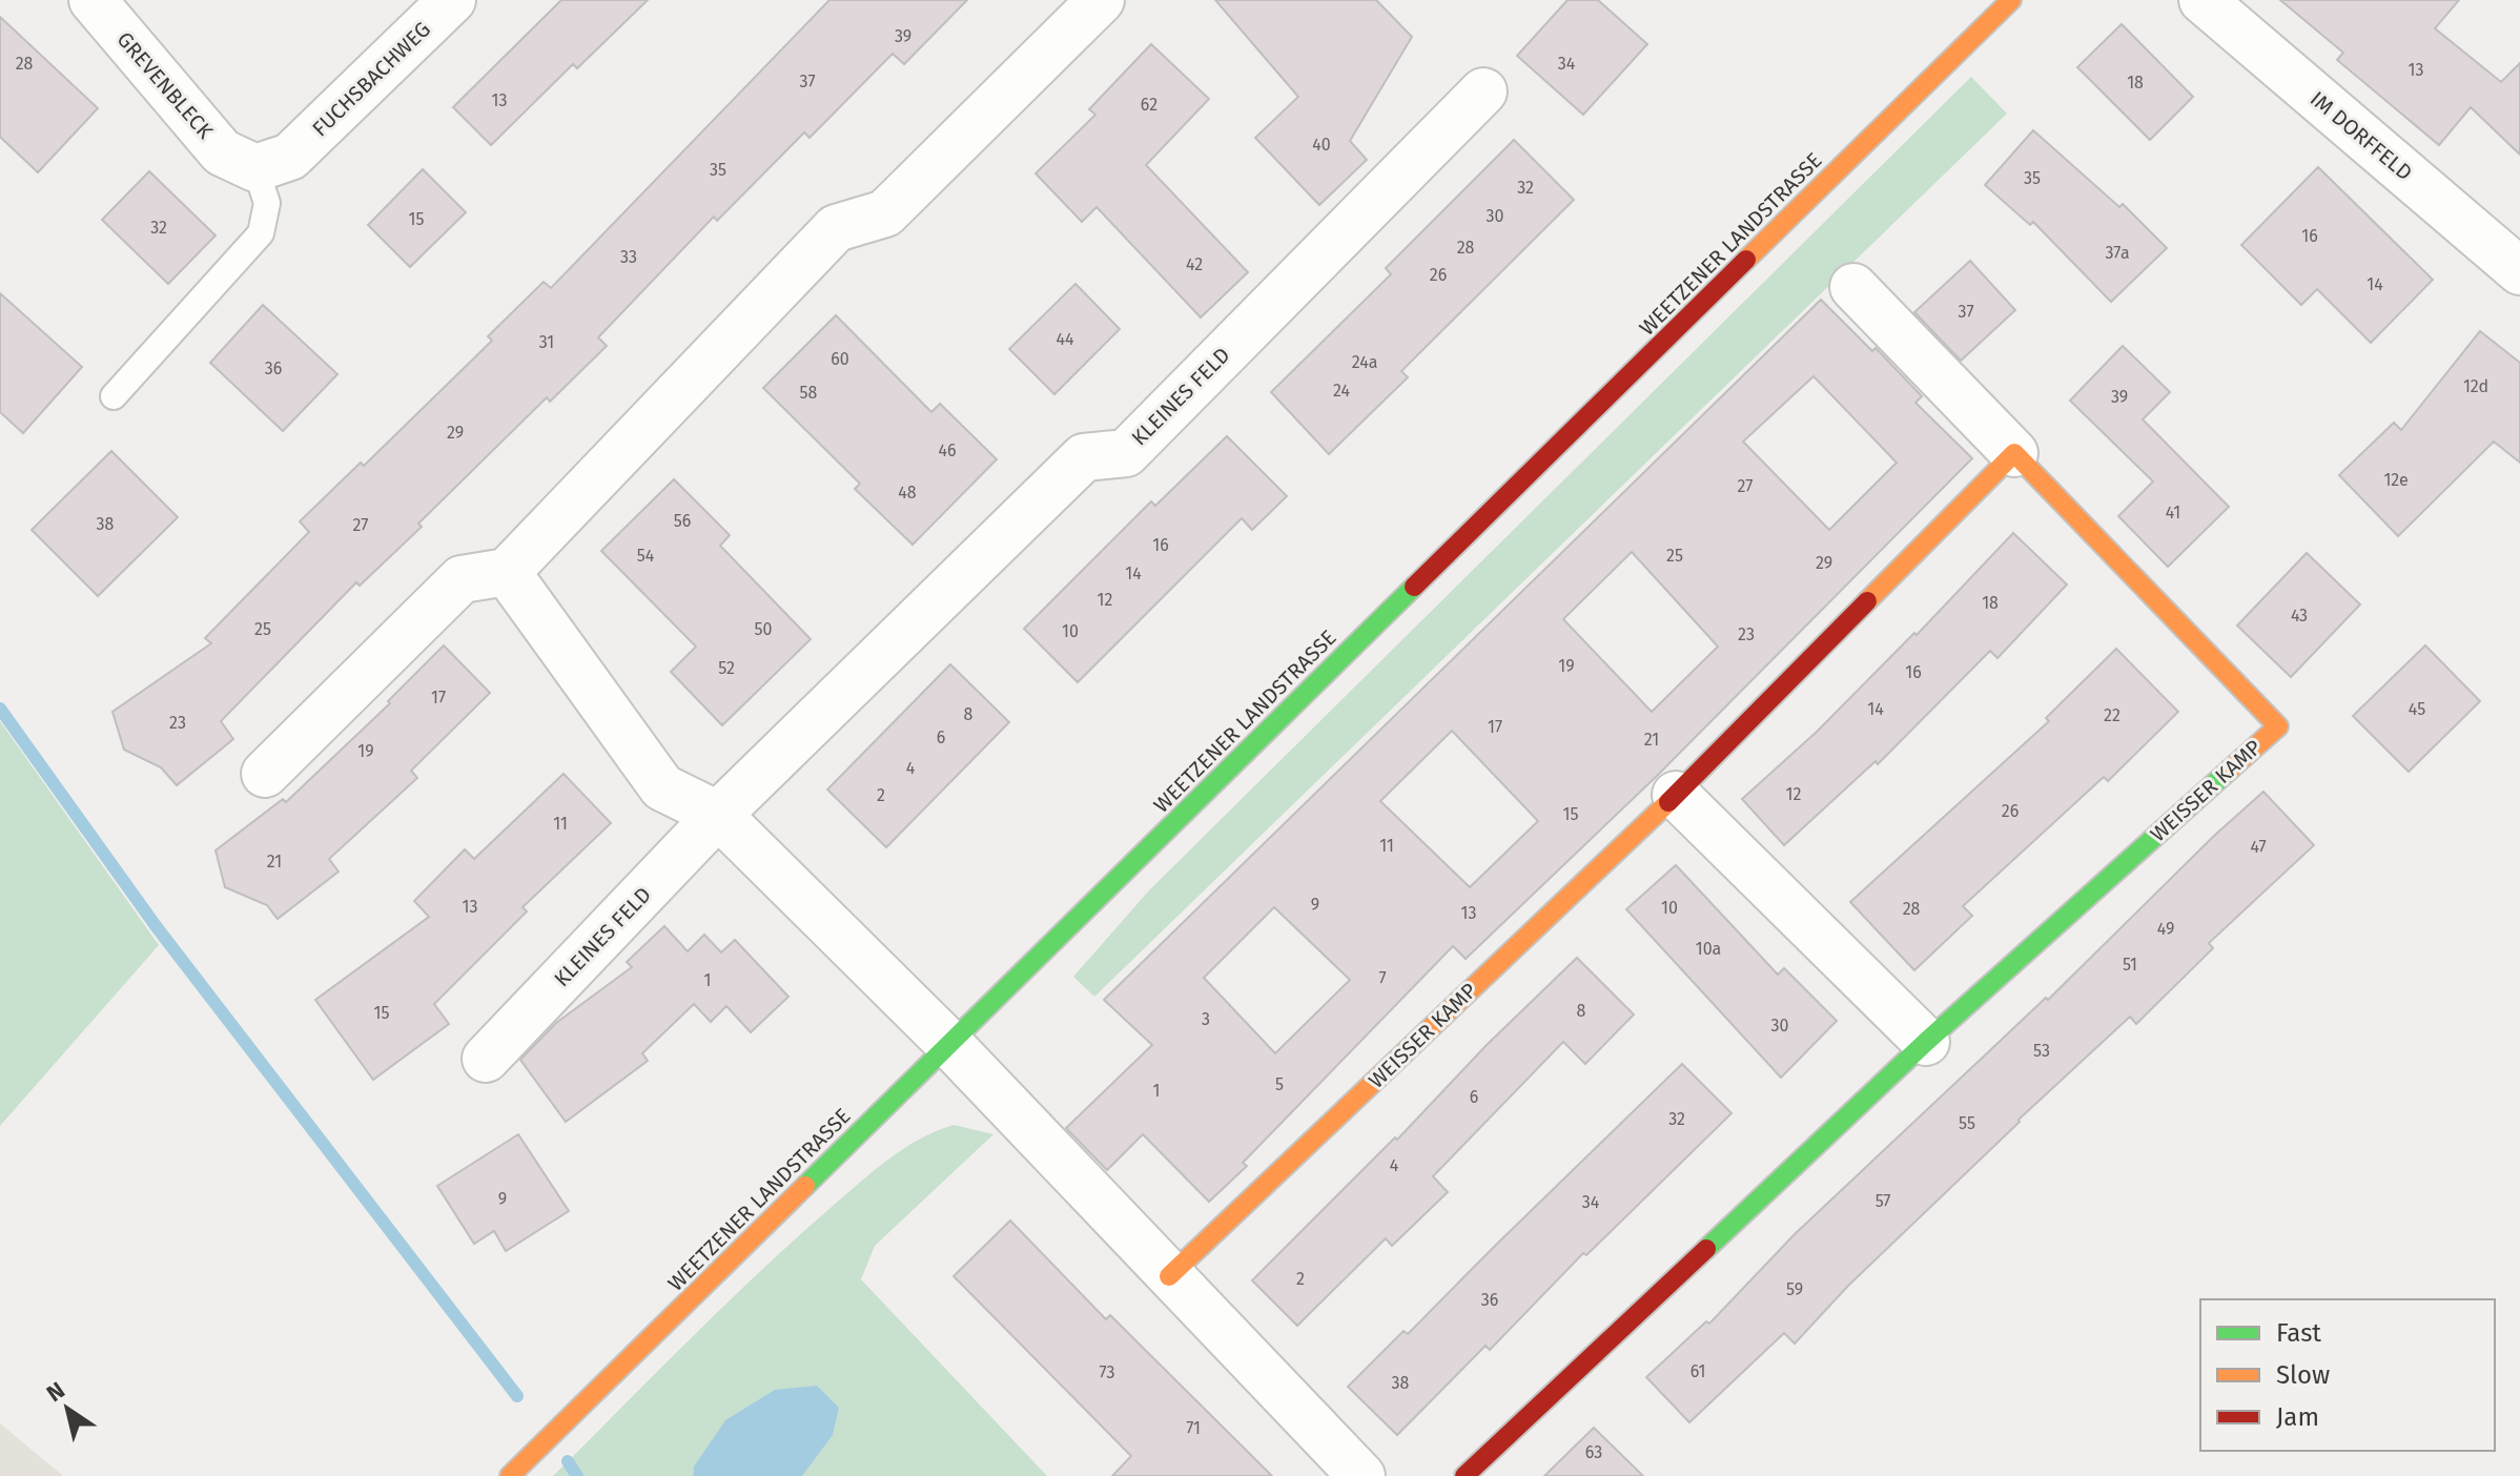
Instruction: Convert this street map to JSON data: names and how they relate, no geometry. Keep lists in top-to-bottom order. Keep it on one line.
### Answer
{"streets":{"street":["FUCHSBACHWEG","GREVENBLECK","IM DORFFELD","WEETZENER LANDSTRASSE","KLEINES FELD","WEISSER KAMP"]},"crossings":[["FUCHSBACHWEG","GREVENBLECK"]],"house_numbers":["39","28","34","13","37","18","13","62","40","35","35","32","30","15","32","16","28","37a","33","42","26","14","37","44","31","60","24a","36","12d","24","58","39","29","46","12e","27","48","41","56","38","27","16","54","25","29","14","12","18","43","25","50","10","23","19","52","16","17","14","45","8","22","23","17","6","21","19","4","12","2","26","15","11","11","47","21","9","13","10","28","13","49","10a","51","7","1","8","15","3","30","53","5","1","6","32","55","4","9","57","34","2","59","36","61","73","38","71","63"],"legend":["Fast","Slow","Jam"],"north":"top left"}
